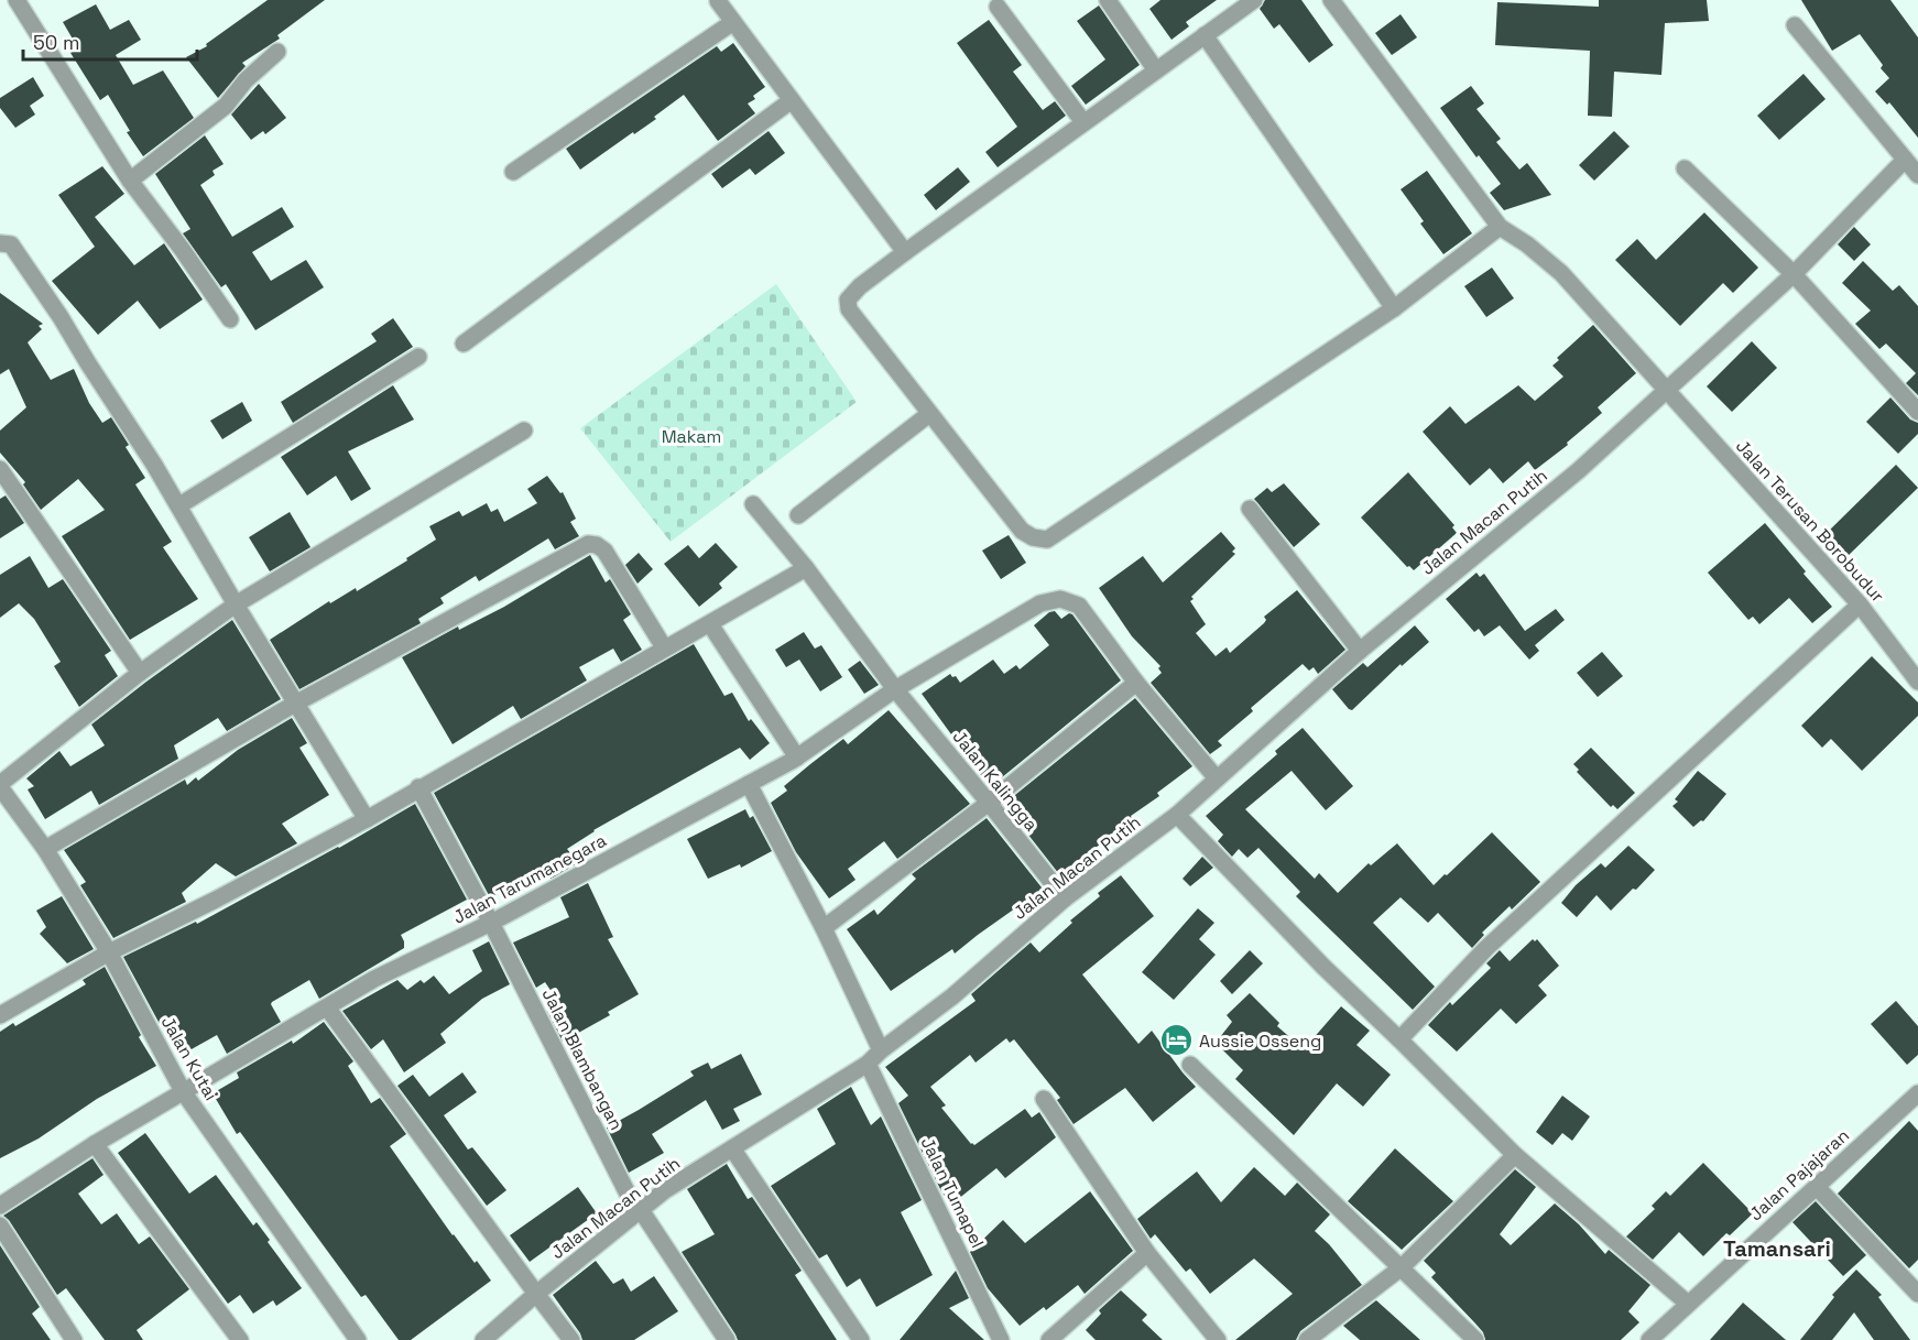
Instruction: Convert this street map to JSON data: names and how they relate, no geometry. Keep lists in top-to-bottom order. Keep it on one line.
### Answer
{"streets":{"street":["Jalan Terusan Borobudur","Jalan Macan Putih","Jalan Kalingga","Jalan Tarumanegara","Jalan Kutai","Jalan Blambangan","Jalan Pajajaran","Jalan Tumapel"]},"crossings":[["Jalan Terusan Borobudur","Jalan Macan Putih"],["Jalan Macan Putih","Jalan Kalingga"],["Jalan Macan Putih","Jalan Blambangan"],["Jalan Macan Putih","Jalan Tumapel"],["Jalan Kalingga","Jalan Tarumanegara"],["Jalan Tarumanegara","Jalan Kutai"],["Jalan Tarumanegara","Jalan Blambangan"]],"districts":["Tamansari"],"parks":["Makam"],"places":{"hotel":["Aussie Osseng"]},"scale_bar":"50 m"}
